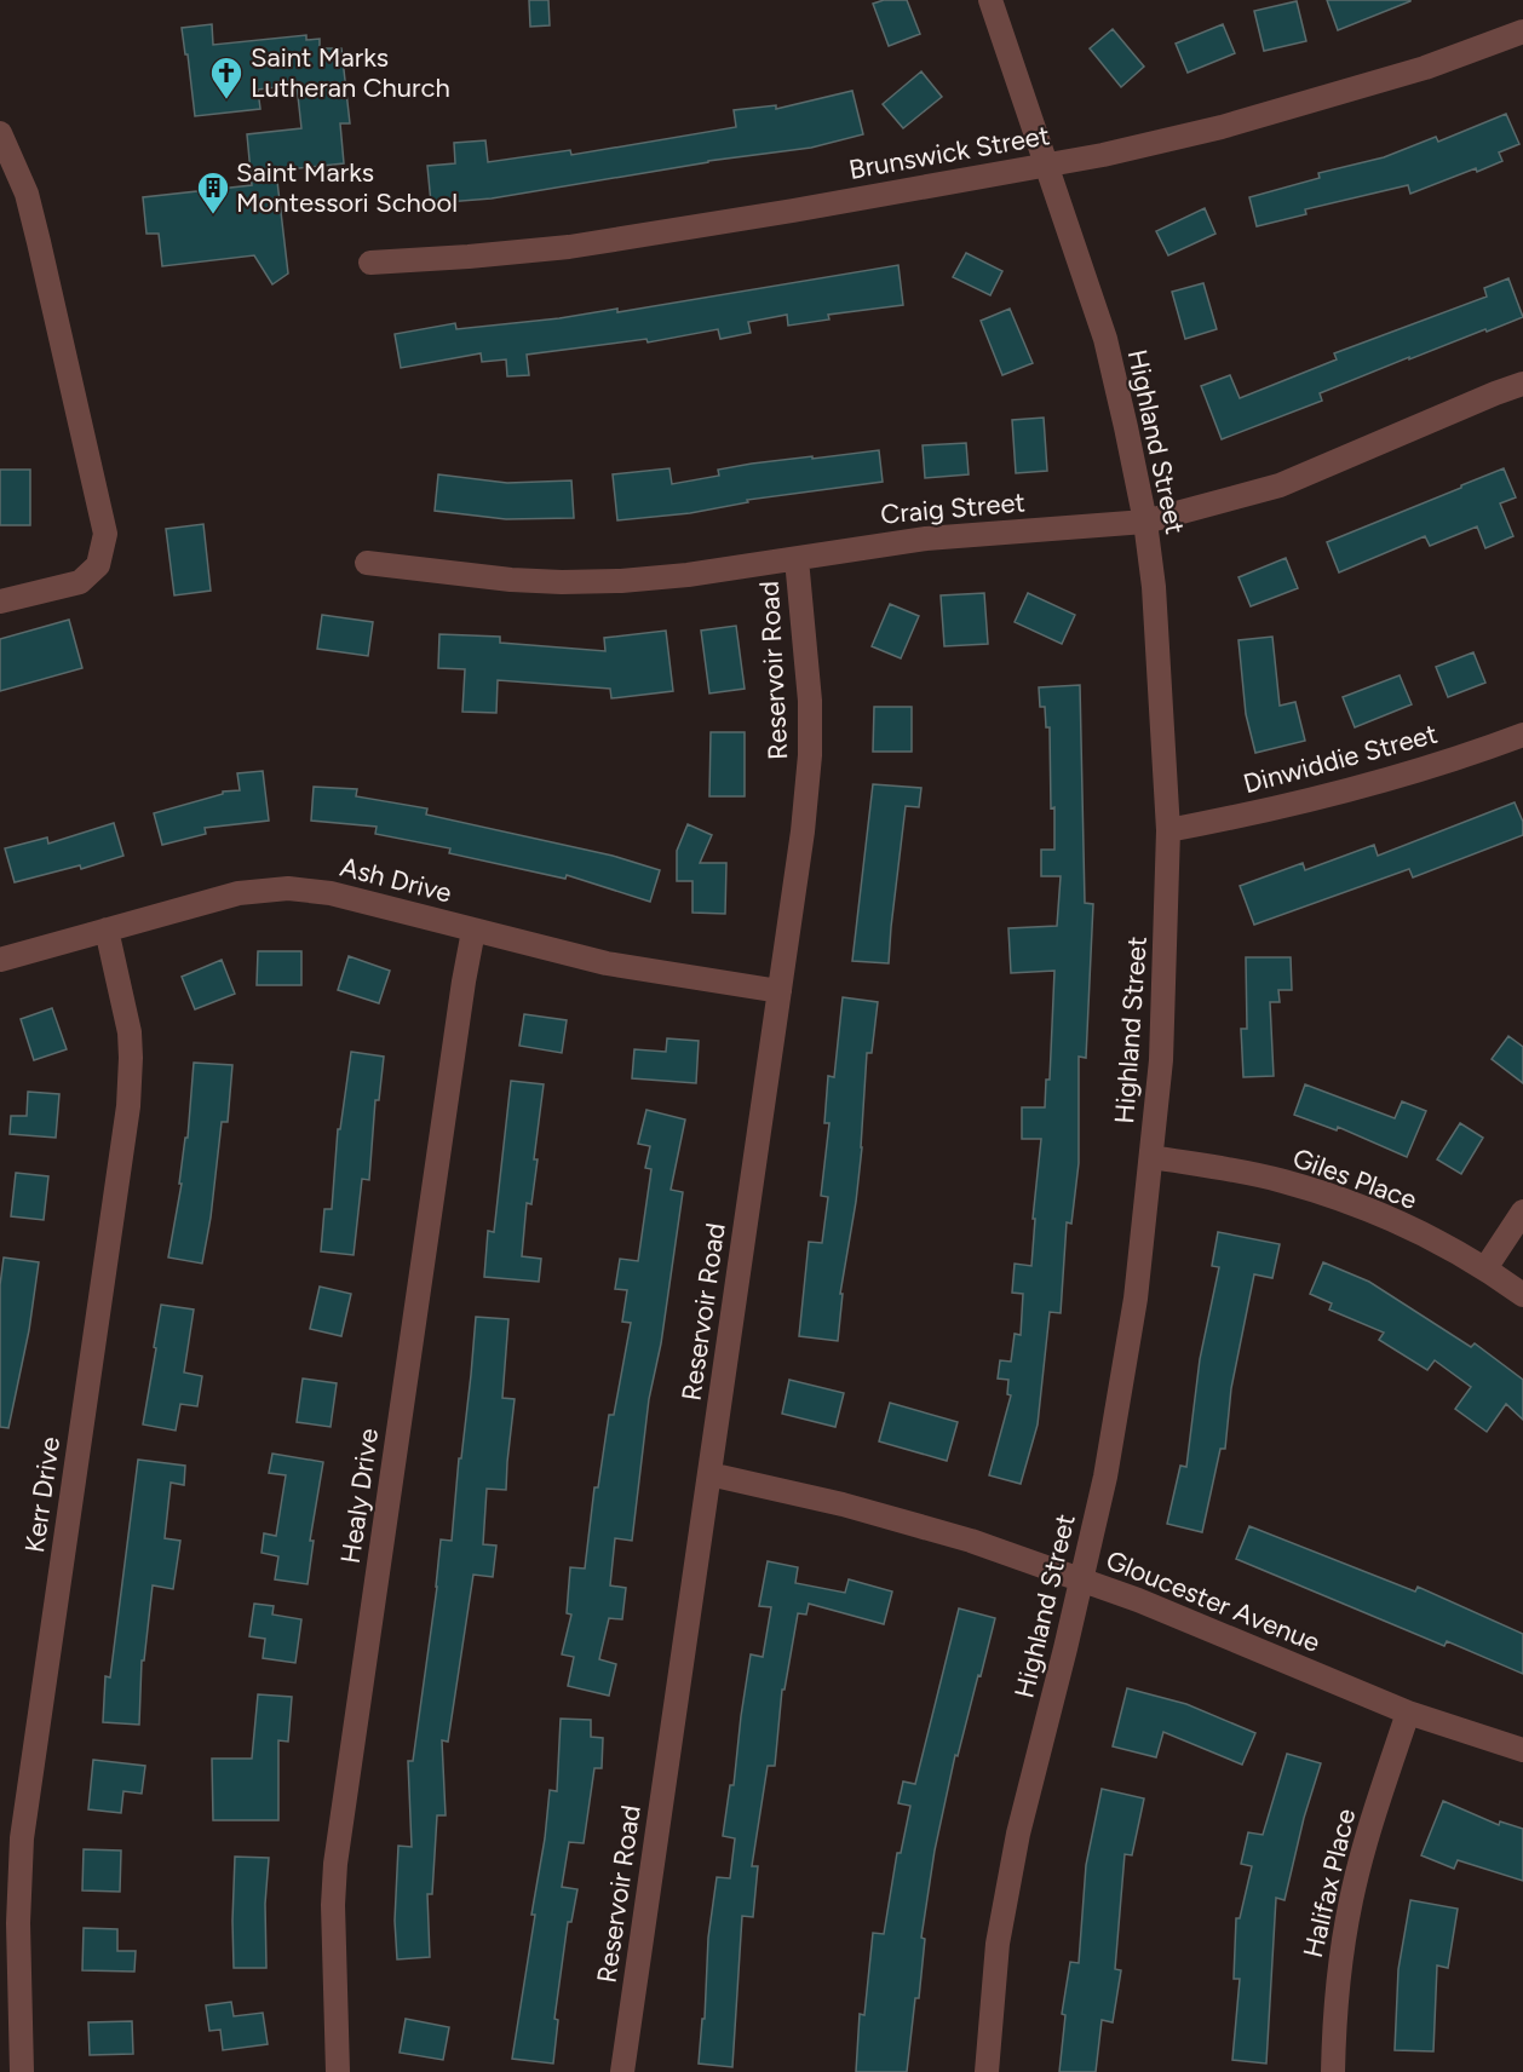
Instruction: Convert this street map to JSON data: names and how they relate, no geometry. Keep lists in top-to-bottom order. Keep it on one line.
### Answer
{"streets":{"street":["Brunswick Street","Highland Street","Craig Street","Reservoir Road","Dinwiddie Street","Ash Drive","Giles Place","Kerr Drive","Healy Drive","Gloucester Avenue","Halifax Place"]},"crossings":[["Brunswick Street","Highland Street"],["Highland Street","Craig Street"],["Highland Street","Dinwiddie Street"],["Highland Street","Giles Place"],["Highland Street","Gloucester Avenue"],["Craig Street","Reservoir Road"],["Reservoir Road","Ash Drive"],["Reservoir Road","Gloucester Avenue"],["Ash Drive","Kerr Drive"],["Ash Drive","Healy Drive"],["Gloucester Avenue","Halifax Place"]],"places":{"church":["Saint Marks Lutheran Church"],"building":["Saint Marks Montessori School"]}}
